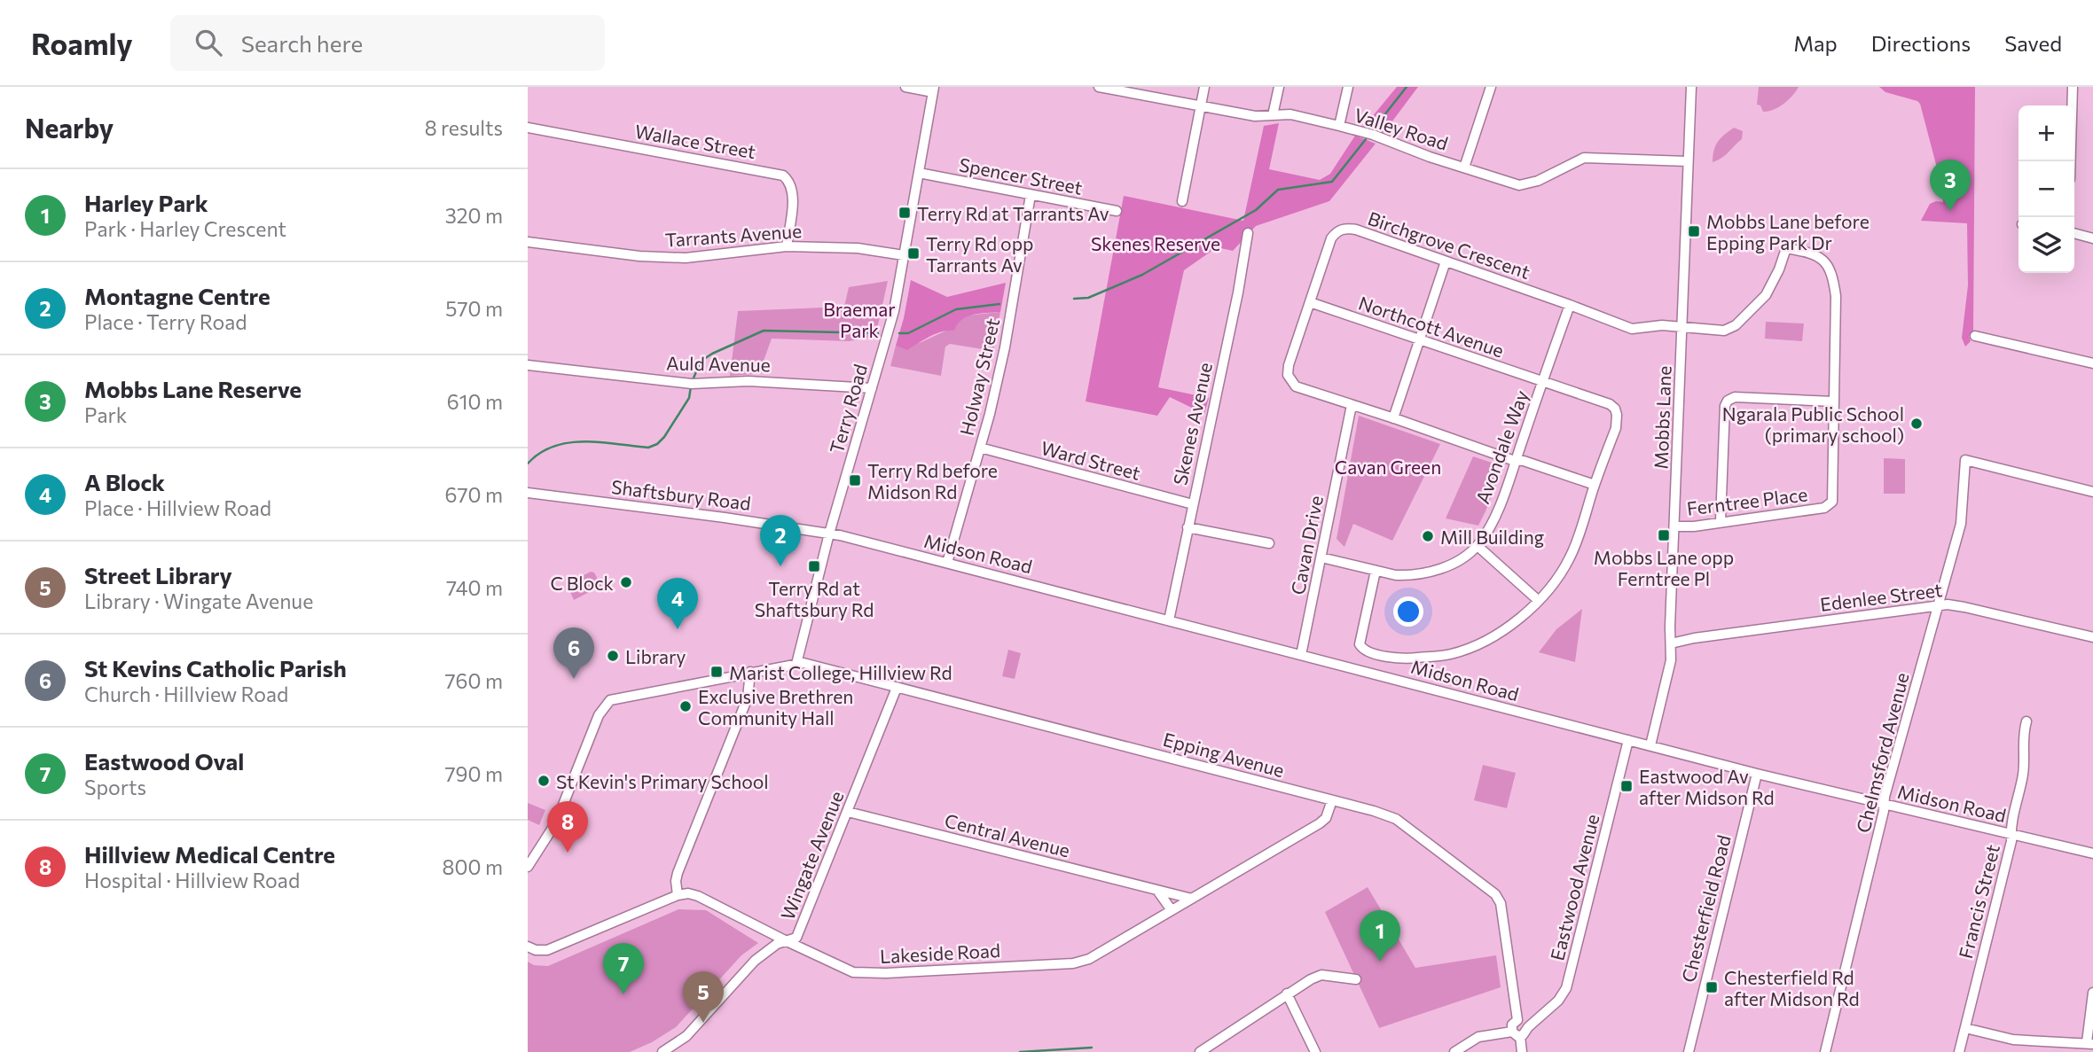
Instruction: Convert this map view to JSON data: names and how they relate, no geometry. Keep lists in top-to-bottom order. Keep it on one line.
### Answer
{"streets":{"street":["Valley Road","Wallace Street","Spencer Street","Tarrants Avenue","Birchgrove Crescent","Northcott Avenue","Auld Avenue","Holway Street","Terry Road","Mobbs Lane","Skenes Avenue","Avondale Way","Ward Street","Shaftsbury Road","Ferntree Place","Cavan Drive","Midson Road","Edenlee Street","Chelmsford Avenue","Epping Avenue","Central Avenue","Wingate Avenue","Eastwood Avenue","Francis Street","Chesterfield Road","Lakeside Road"]},"crossings":[["Valley Road","Mobbs Lane"],["Wallace Street","Tarrants Avenue"],["Spencer Street","Holway Street"],["Spencer Street","Terry Road"],["Tarrants Avenue","Terry Road"],["Birchgrove Crescent","Northcott Avenue"],["Birchgrove Crescent","Mobbs Lane"],["Birchgrove Crescent","Avondale Way"],["Birchgrove Crescent","Ferntree Place"],["Birchgrove Crescent","Cavan Drive"],["Northcott Avenue","Avondale Way"],["Auld Avenue","Terry Road"],["Holway Street","Ward Street"],["Holway Street","Midson Road"],["Terry Road","Shaftsbury Road"],["Terry Road","Midson Road"],["Terry Road","Epping Avenue"],["Mobbs Lane","Ferntree Place"],["Mobbs Lane","Midson Road"],["Mobbs Lane","Edenlee Street"],["Skenes Avenue","Ward Street"],["Skenes Avenue","Midson Road"],["Avondale Way","Cavan Drive"],["Shaftsbury Road","Midson Road"],["Cavan Drive","Midson Road"],["Midson Road","Chelmsford Avenue"],["Midson Road","Eastwood Avenue"],["Midson Road","Francis Street"],["Midson Road","Chesterfield Road"],["Edenlee Street","Chelmsford Avenue"],["Epping Avenue","Wingate Avenue"],["Epping Avenue","Eastwood Avenue"],["Epping Avenue","Lakeside Road"],["Central Avenue","Wingate Avenue"],["Central Avenue","Lakeside Road"],["Wingate Avenue","Lakeside Road"]],"parks":["Skenes Reserve","Braemar Park","Cavan Green"],"places":{"transit":["Terry Rd at Tarrants Av","Mobbs Lane before Epping Park Dr","Terry Rd opp Tarrants Av","Terry Rd before Midson Rd","Mobbs Lane opp Ferntree Pl","Terry Rd at Shaftsbury Rd","Marist College, Hillview Rd","Eastwood Av after Midson Rd","Chesterfield Rd after Midson Rd"],"other":["Ngarala Public School (primary school)","Mill Building","C Block","Library","Exclusive Brethren Community Hall","St Kevin's Primary School"]},"page":{"header":"Roamly","search":"Search here","nav":["Map","Directions","Saved"],"heading":["Nearby","8 results"],"map_buttons":["+","−"],"pins":["3","2","4","6","8","1","7","5"],"list":[{"mark":"1","name":"Harley Park","note":"Park · Harley Crescent","value":"320 m"},{"mark":"2","name":"Montagne Centre","note":"Place · Terry Road","value":"570 m"},{"mark":"3","name":"Mobbs Lane Reserve","note":"Park","value":"610 m"},{"mark":"4","name":"A Block","note":"Place · Hillview Road","value":"670 m"},{"mark":"5","name":"Street Library","note":"Library · Wingate Avenue","value":"740 m"},{"mark":"6","name":"St Kevins Catholic Parish","note":"Church · Hillview Road","value":"760 m"},{"mark":"7","name":"Eastwood Oval","note":"Sports","value":"790 m"},{"mark":"8","name":"Hillview Medical Centre","note":"Hospital · Hillview Road","value":"800 m"}]}}
